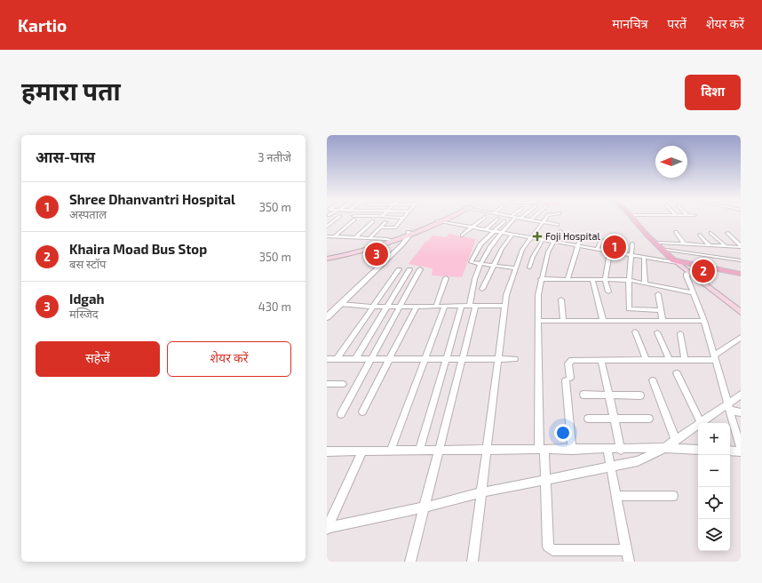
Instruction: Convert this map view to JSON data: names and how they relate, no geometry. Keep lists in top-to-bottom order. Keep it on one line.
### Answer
{"places":{"health":["Foji Hospital"]},"north":"left","page":{"header":"Kartio","nav":["मानचित्र","परतें","शेयर करें"],"buttons":["दिशा",["सहेजें","शेयर करें"]],"title":"हमारा पता","heading":["आस-पास","3 नतीजे"],"list":[{"mark":"1","name":"Shree Dhanvantri Hospital","note":"अस्पताल","value":"350 m"},{"mark":"2","name":"Khaira Moad Bus Stop","note":"बस स्टॉप","value":"350 m"},{"mark":"3","name":"Idgah","note":"मस्जिद","value":"430 m"}],"pins":["1","3","2"],"map_buttons":["+","−"]}}
